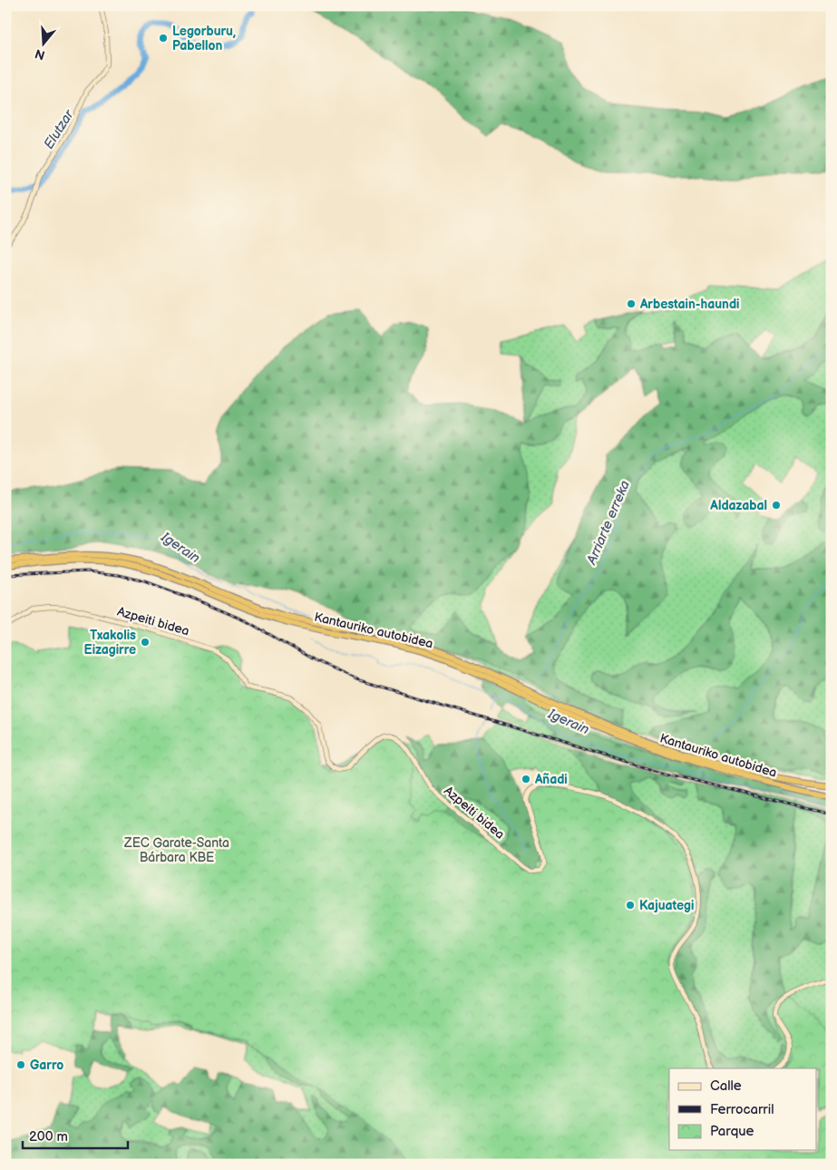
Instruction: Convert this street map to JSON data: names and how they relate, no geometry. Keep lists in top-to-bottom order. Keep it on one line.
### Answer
{"streets":{"highway":["Kantauriko autobidea"],"main road":["Azpeiti bidea"]},"water":["Elutzar","Arriarte erreka","Igerain"],"parks":["ZEC Garate-Santa Bárbara KBE"],"places":["Legorburu, Pabellon","Arbestain-haundi","Aldazabal","Txakolis Eizagirre","Añadi","Kajuategi","Garro"],"legend":["Calle","Ferrocarril","Parque"],"scale_bar":"200 m","north":"bottom"}
